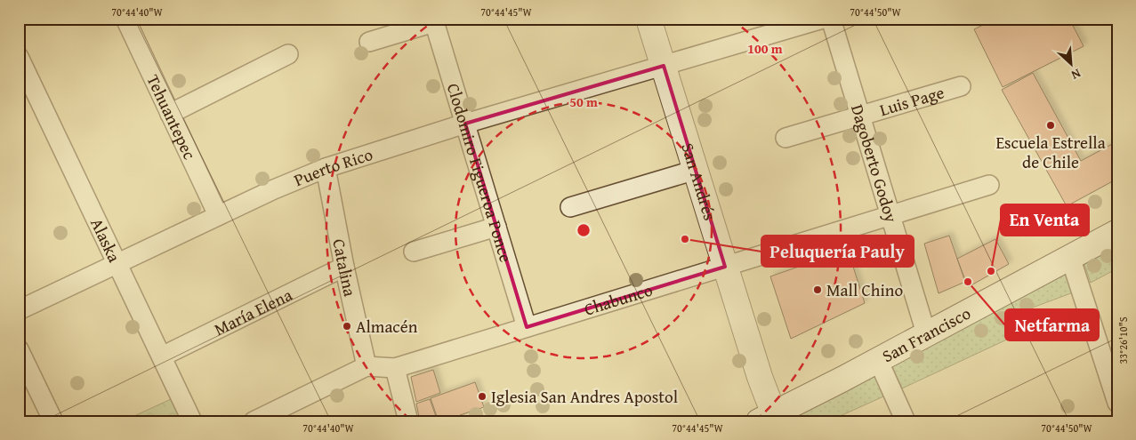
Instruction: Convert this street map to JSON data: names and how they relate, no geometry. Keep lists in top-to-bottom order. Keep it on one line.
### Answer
{"streets":{"street":["Luis Page","Tehuantepec","Dagoberto Godoy","Puerto Rico","Clodomiro Figueroa Ponce","San Andrés","Alaska","Catalina","Chabunco","María Elena","San Francisco"]},"crossings":[["Luis Page","Dagoberto Godoy"],["Tehuantepec","Puerto Rico"],["Dagoberto Godoy","Chabunco"],["Dagoberto Godoy","San Francisco"],["Puerto Rico","Clodomiro Figueroa Ponce"],["Puerto Rico","San Andrés"],["Puerto Rico","Alaska"],["Puerto Rico","Catalina"],["Clodomiro Figueroa Ponce","Chabunco"],["San Andrés","Chabunco"],["San Andrés","San Francisco"],["Alaska","María Elena"],["Catalina","Chabunco"],["Catalina","María Elena"]],"places":["Escuela Estrella de Chile","Peluquería Pauly","En Venta","Netfarma","Mall Chino","Almacén","Iglesia San Andres Apostol"],"north":"bottom right","coordinates":["70°44'40\"W","70°44'45\"W","70°44'50\"W","33°26'10\"S"],"rings":["100 m","50 m"]}
